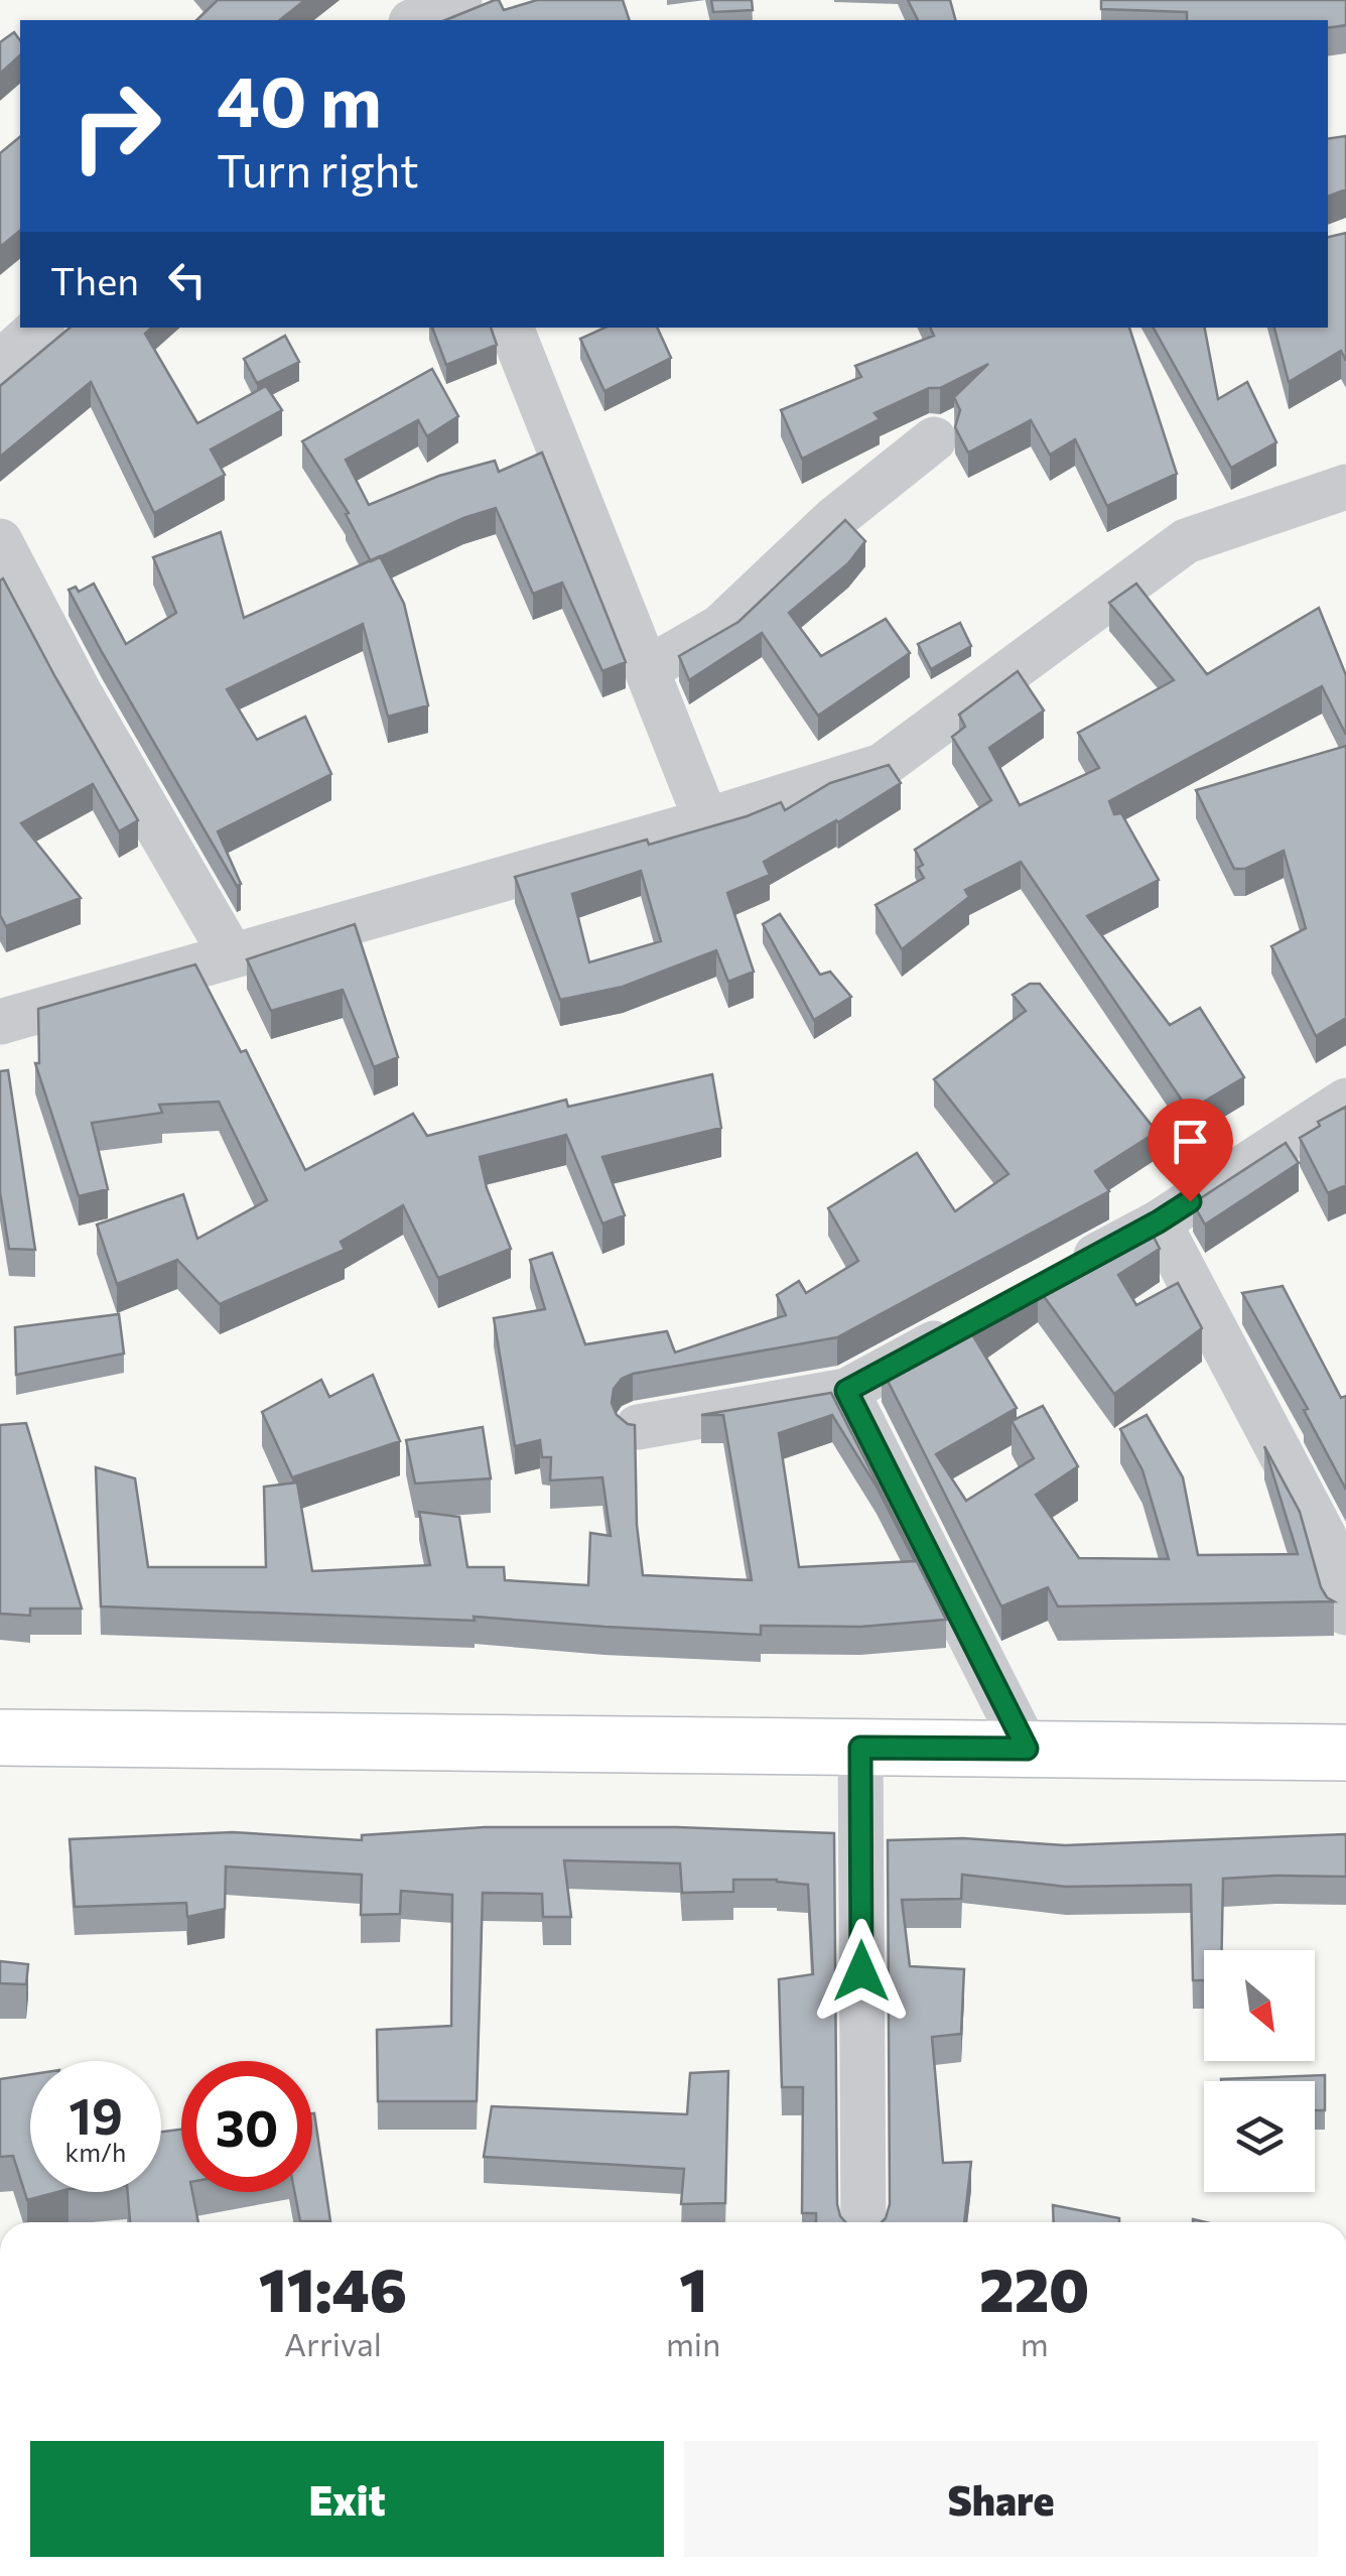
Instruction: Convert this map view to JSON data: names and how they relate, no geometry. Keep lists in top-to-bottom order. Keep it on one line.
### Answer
{"north":"bottom right","page":{"turn":["40 m","Turn right"],"then":"Then","speed":"19 km/h","limit":"30","eta":["11:46","Arrival","1","min","220","m"],"buttons":["Exit","Share"]}}
